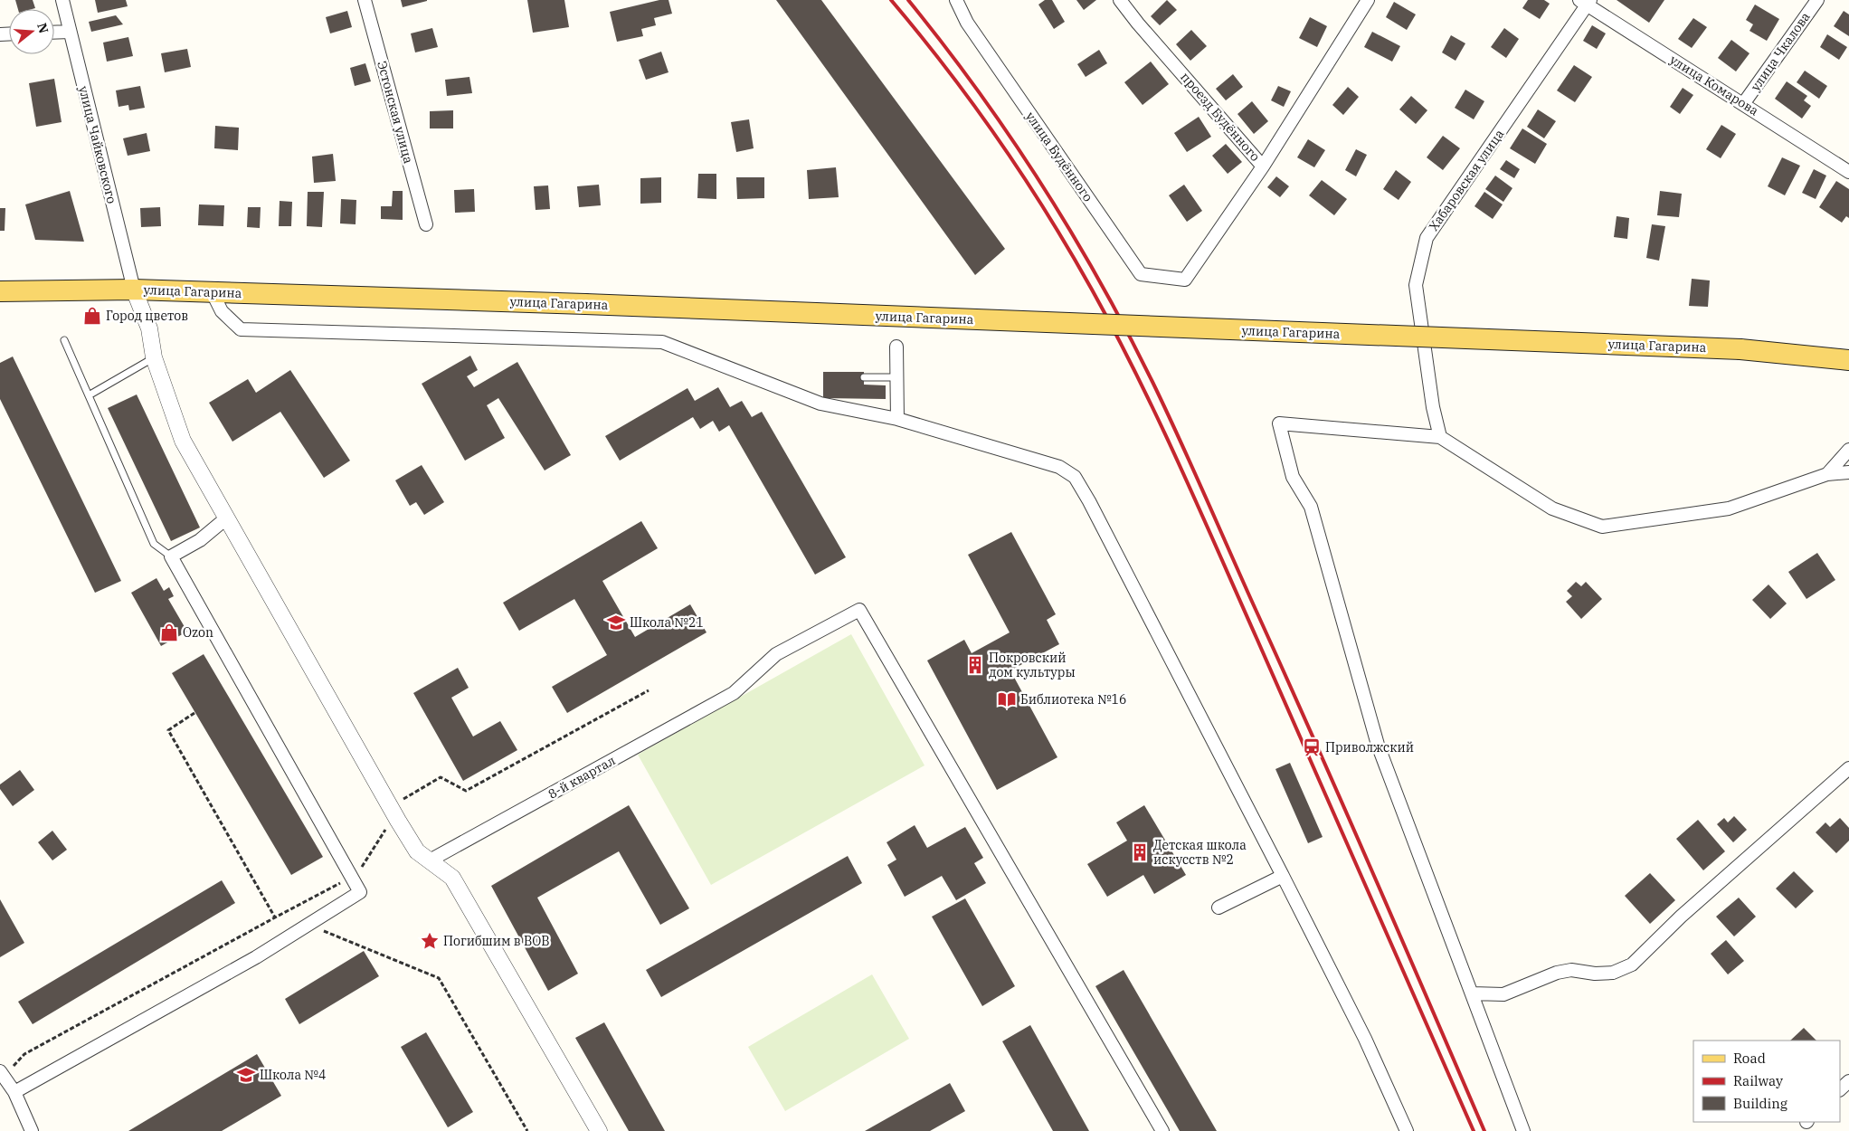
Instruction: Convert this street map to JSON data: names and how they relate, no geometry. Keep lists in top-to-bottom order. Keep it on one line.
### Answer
{"streets":{"main road":["улица Гагарина"],"street":["улица Чкалова","улица Комарова","Эстонская улица","проезд Будённого","улица Чайковского","улица Будённого","Хабаровская улица","8-й квартал"]},"crossings":[["улица Чкалова","улица Комарова"],["улица Комарова","Хабаровская улица"],["проезд Будённого","улица Будённого"],["улица Чайковского","улица Гагарина"]],"places":{"shop":["Город цветов","Ozon"],"school or university":["Школа №21","Школа №4"],"building":["Покровский дом культуры","Детская школа искусств №2"],"library":["Библиотека №16"],"station":["Приволжский"],"place":["Погибшим в ВОВ"]},"legend":["Road","Railway","Building"],"north":"right"}
